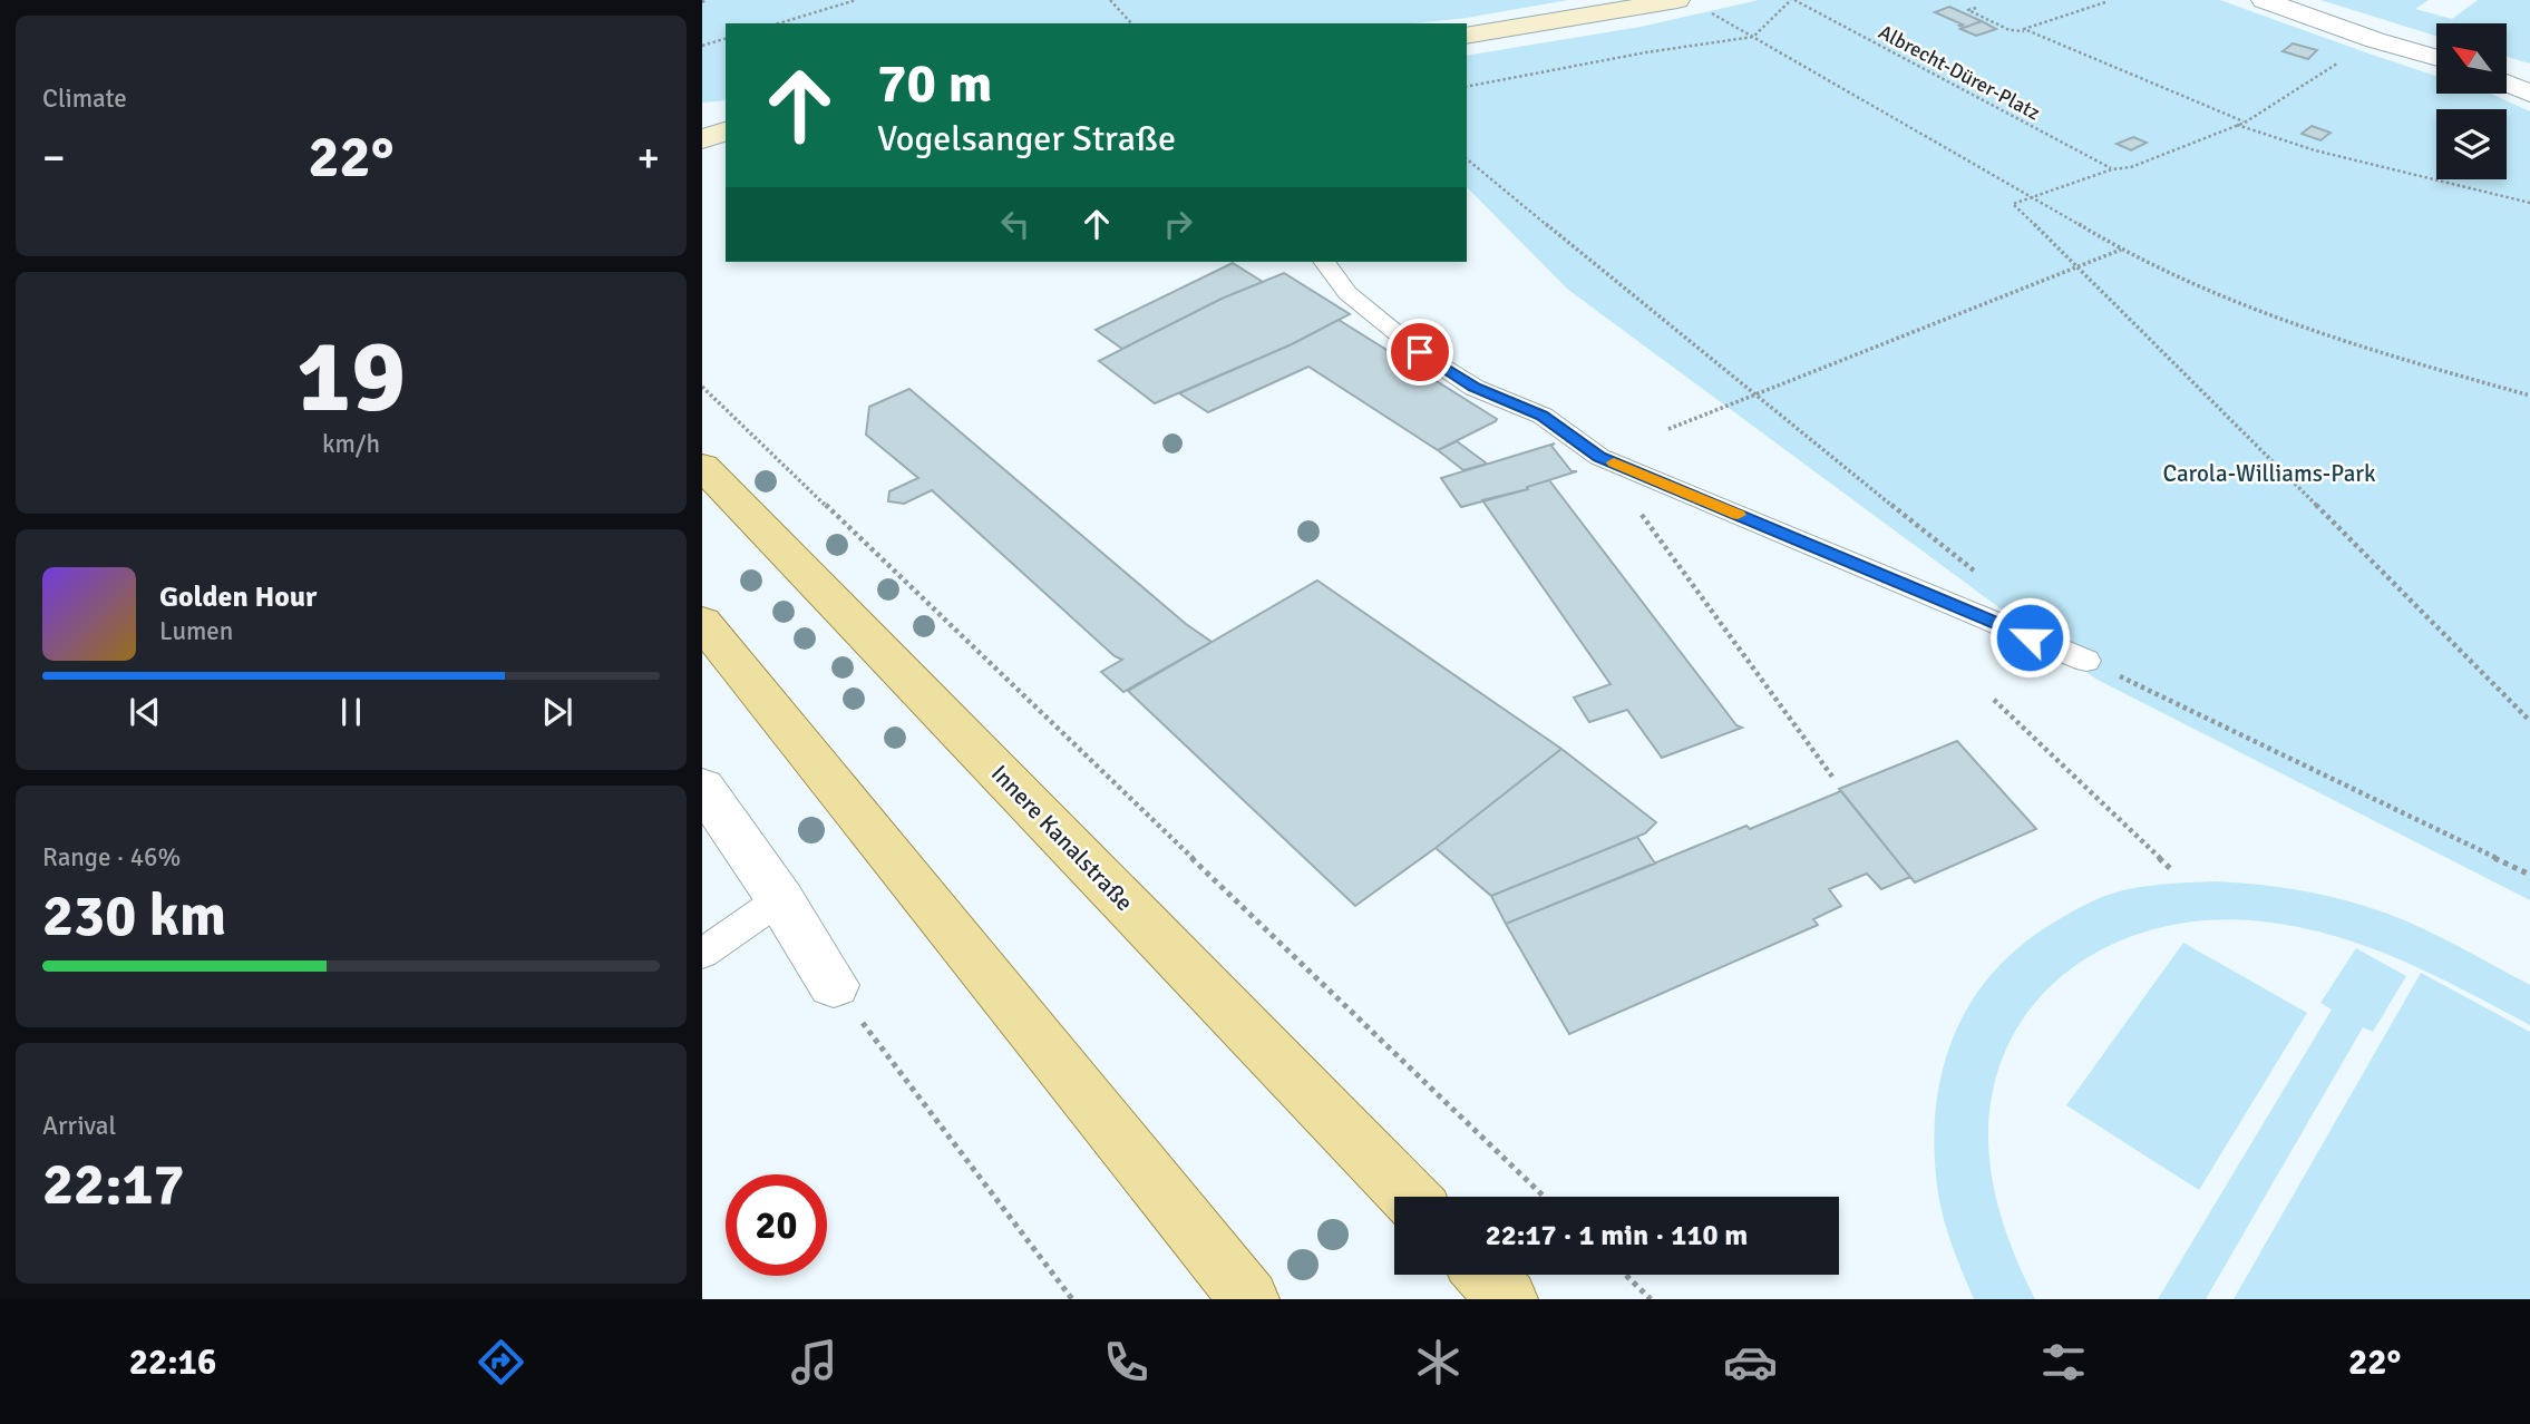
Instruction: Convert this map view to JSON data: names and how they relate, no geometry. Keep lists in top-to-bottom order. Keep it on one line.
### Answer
{"streets":{"main road":["Innere Kanalstraße"],"path":["Albrecht-Dürer-Platz"]},"parks":["Carola-Williams-Park"],"north":"top left","page":{"tile":["Climate",["19","km/h"],["Range · 46%","230 km"],["Arrival","22:17"]],"turn":["70 m","Vogelsanger Straße"],"heat":["−","22°","+"],"song":["Golden Hour","Lumen"],"limit":"20","trip":"22:17 · 1 min · 110 m","tabs":["22:16","22°"]}}
